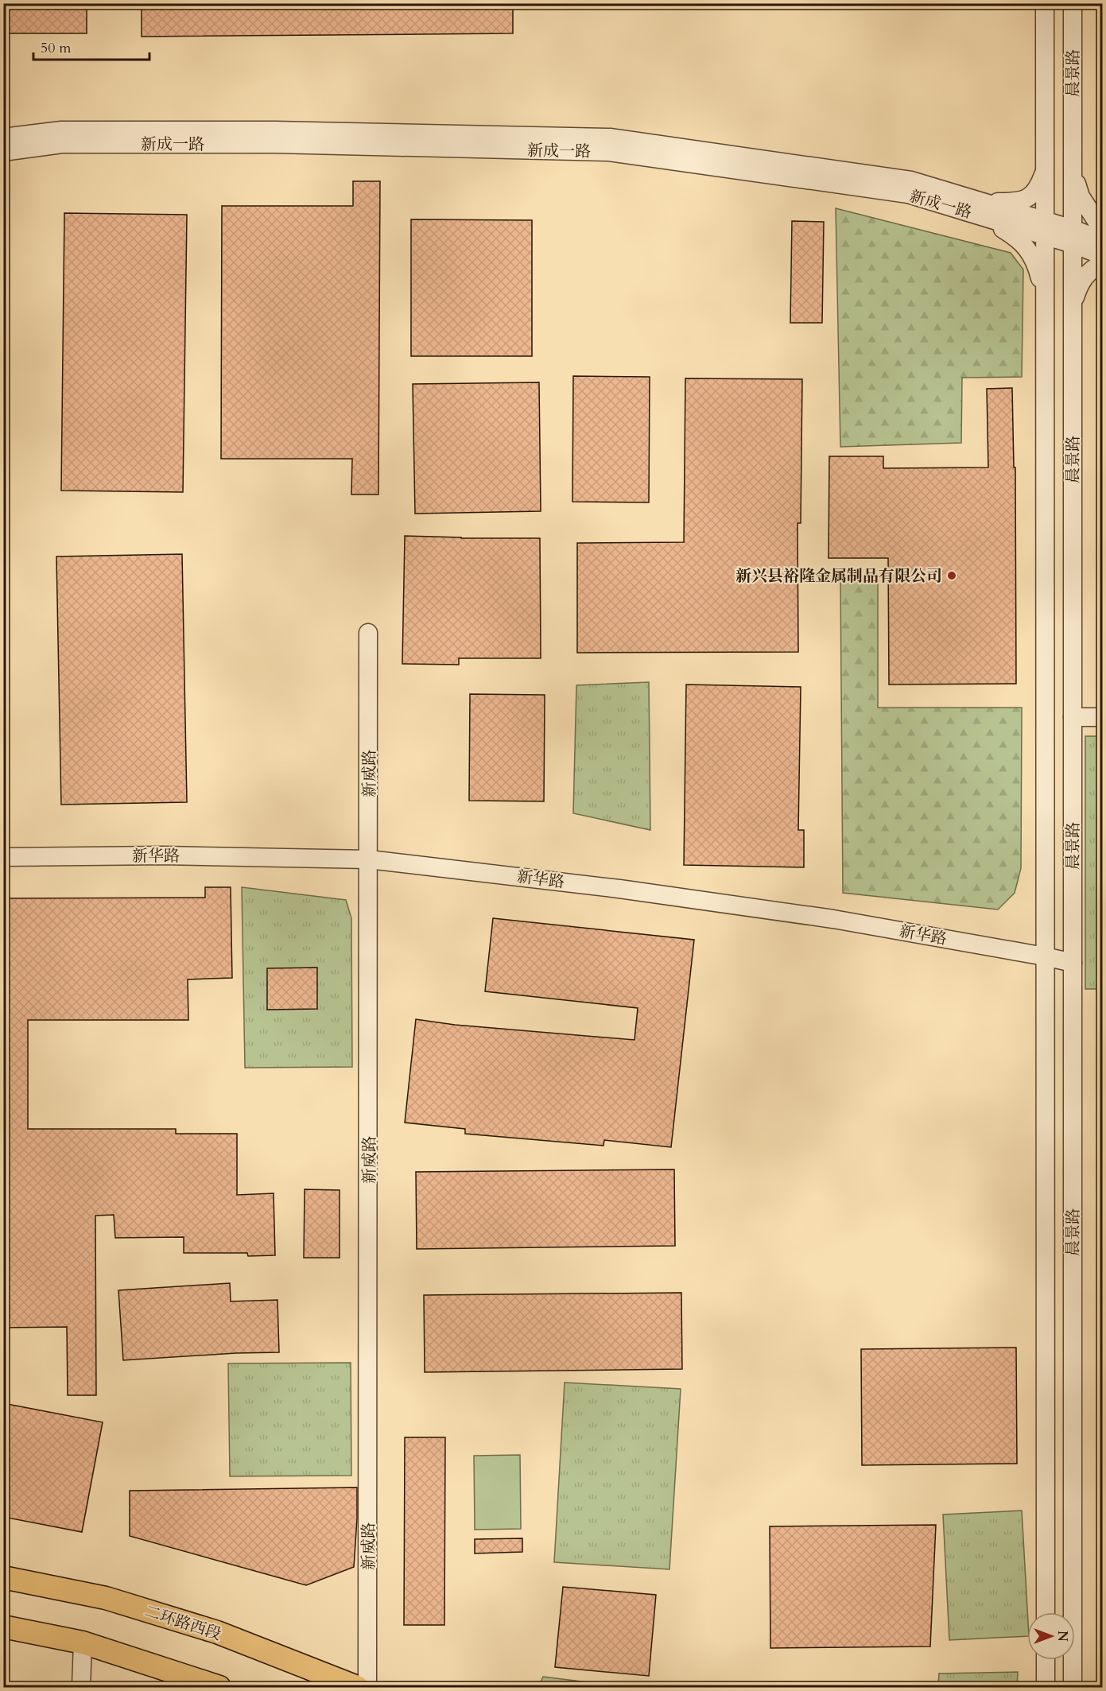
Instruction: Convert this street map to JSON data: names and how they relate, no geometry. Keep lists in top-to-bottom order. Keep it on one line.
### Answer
{"streets":{"main road":["二环路西段"],"street":["晨景路","新成一路","新威路","新华路"]},"crossings":[["晨景路","新成一路"],["晨景路","新华路"],["新威路","新华路"]],"places":["新兴县裕隆金属制品有限公司"],"scale_bar":"50 m","north":"right"}
